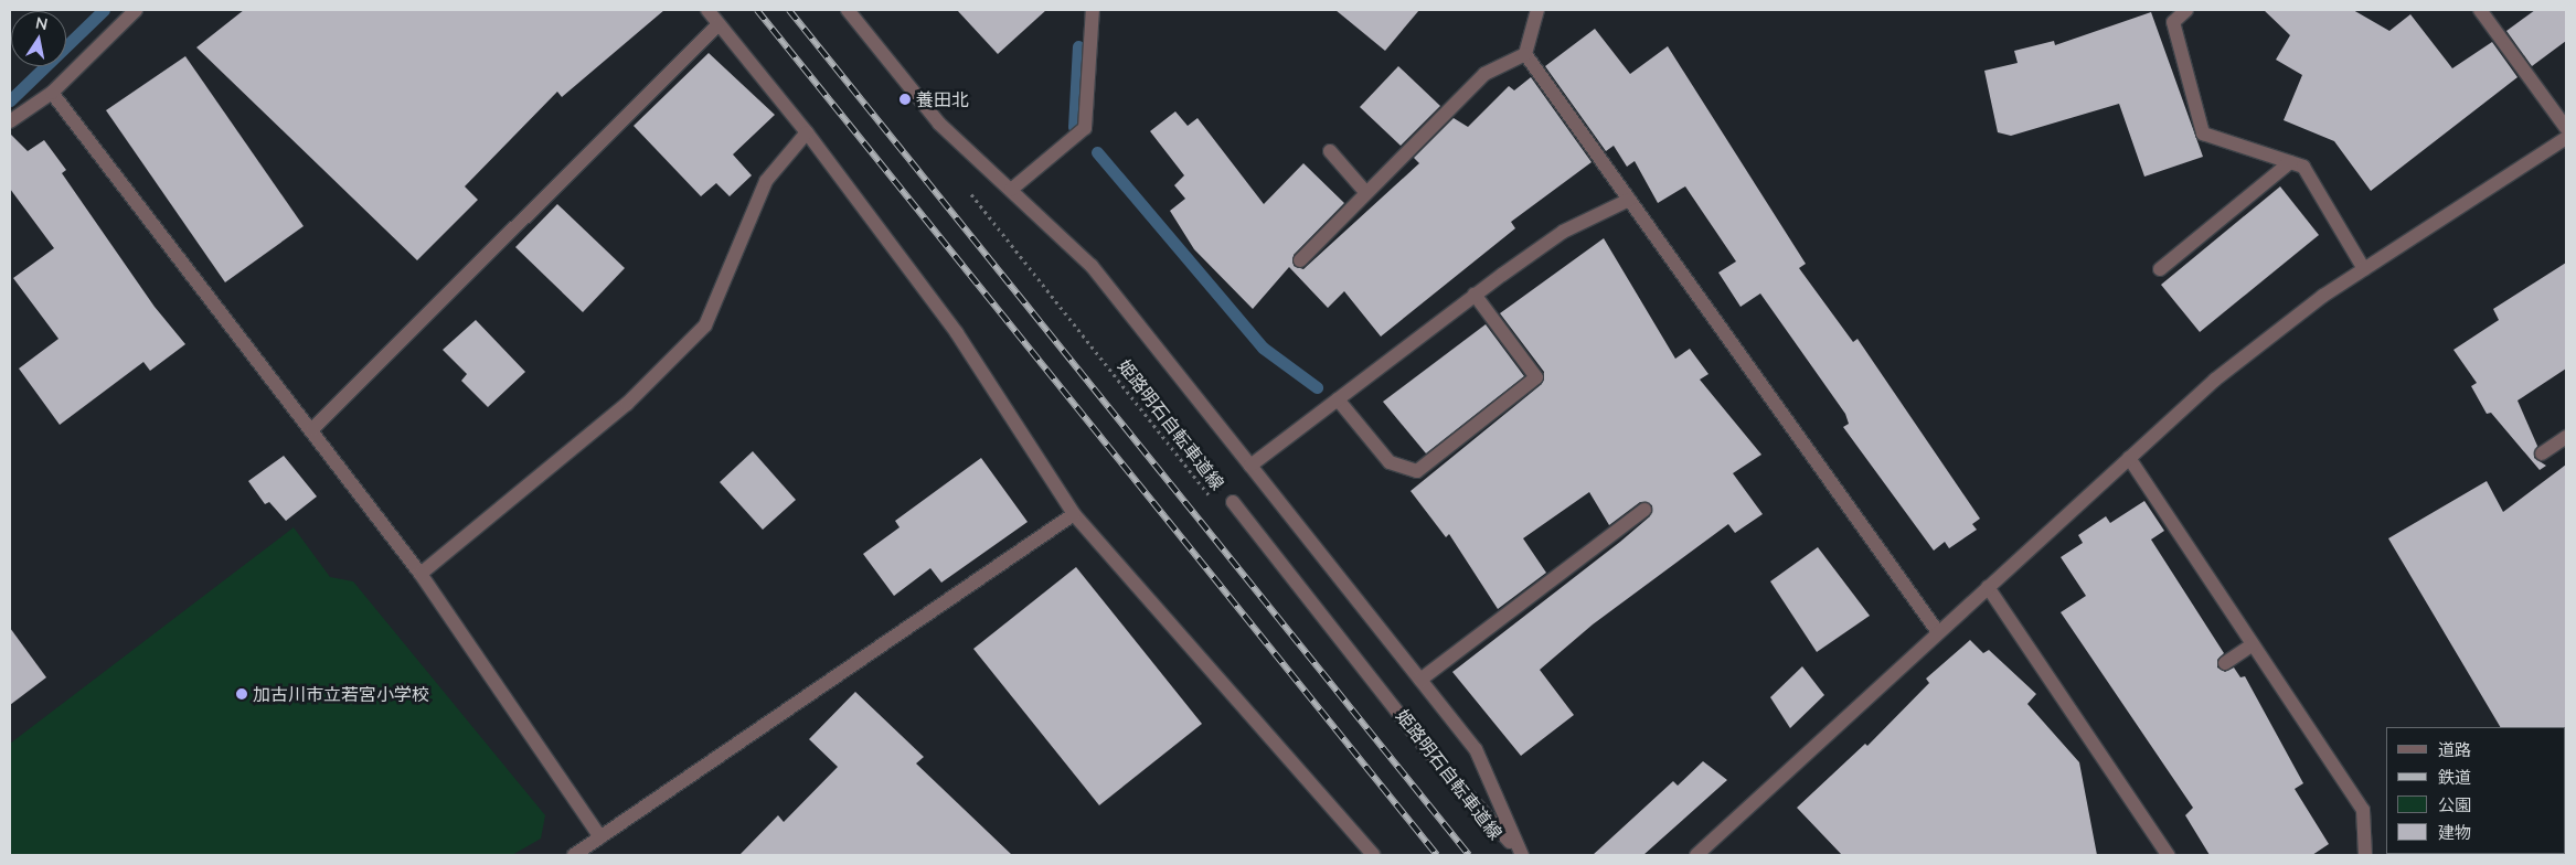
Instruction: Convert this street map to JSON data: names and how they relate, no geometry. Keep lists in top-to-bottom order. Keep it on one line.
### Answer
{"streets":{"path":["姫路明石自転車道線"]},"places":["養田北","加古川市立若宮小学校"],"legend":["道路","鉄道","公園","建物"],"north":"top"}
